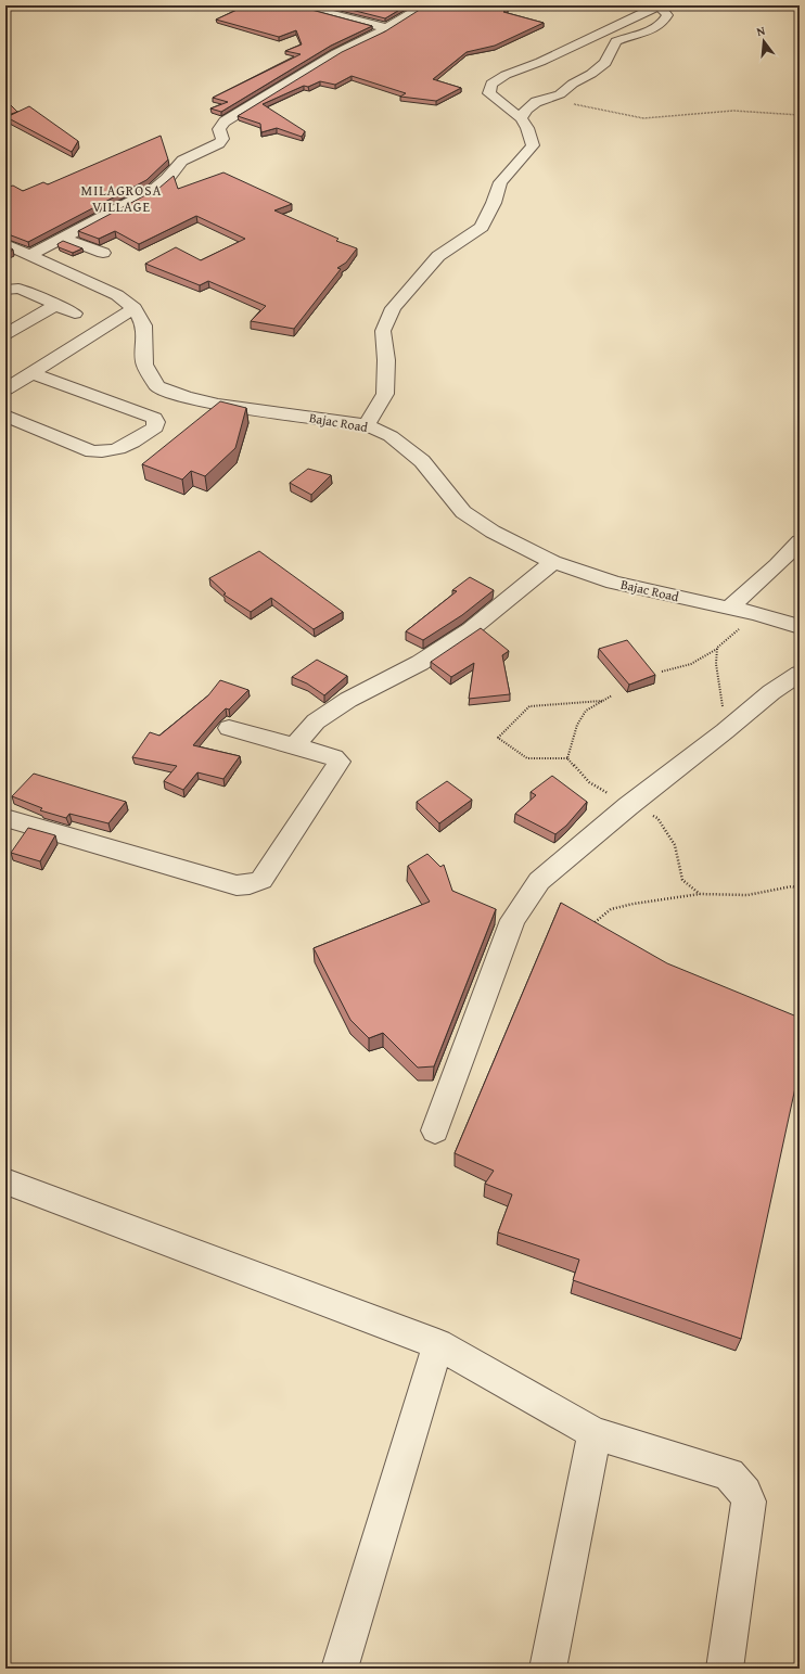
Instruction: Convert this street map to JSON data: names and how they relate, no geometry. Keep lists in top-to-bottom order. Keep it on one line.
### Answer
{"streets":{"street":["Bajac Road"]},"districts":["MILAGROSA VILLAGE"],"north":"top"}
